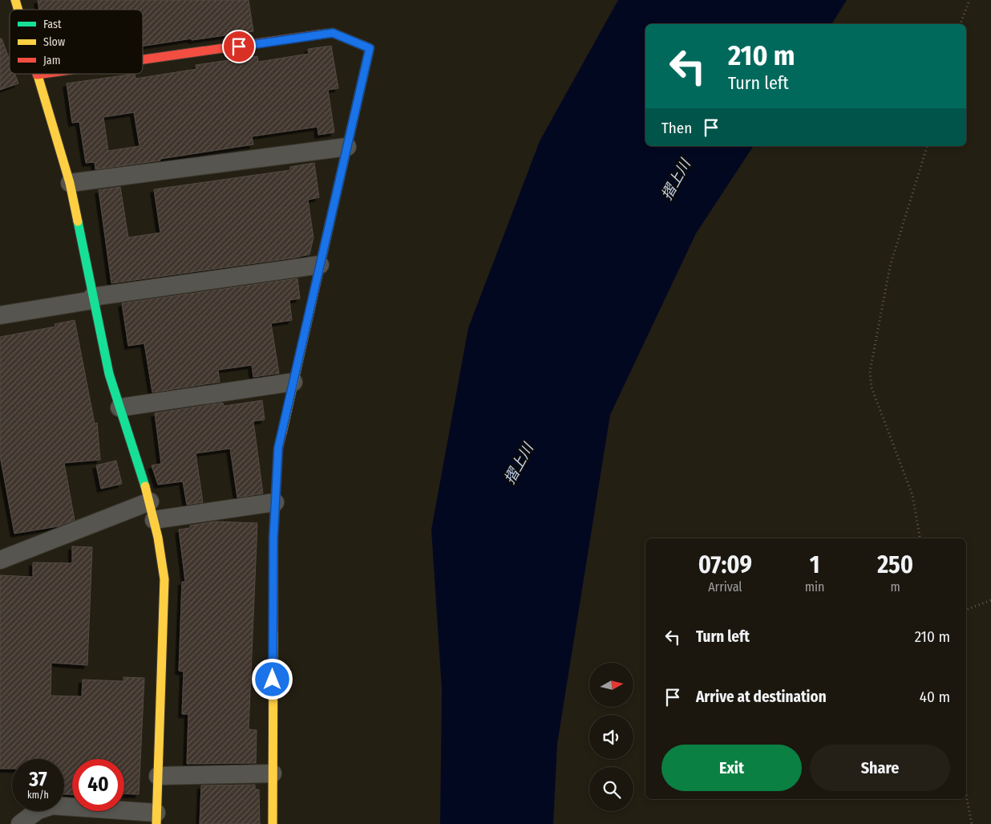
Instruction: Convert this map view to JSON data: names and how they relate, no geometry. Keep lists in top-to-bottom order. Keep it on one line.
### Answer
{"water":["摺上川"],"legend":["Fast","Slow","Jam"],"north":"right","page":{"turn":["210 m","Turn left"],"then":"Then","eta":["07:09","Arrival","1","min","250","m"],"list":[{"name":"Turn left","value":"210 m"},{"name":"Arrive at destination","value":"40 m"}],"buttons":["Exit","Share"],"speed":"37 km/h","limit":"40"}}
